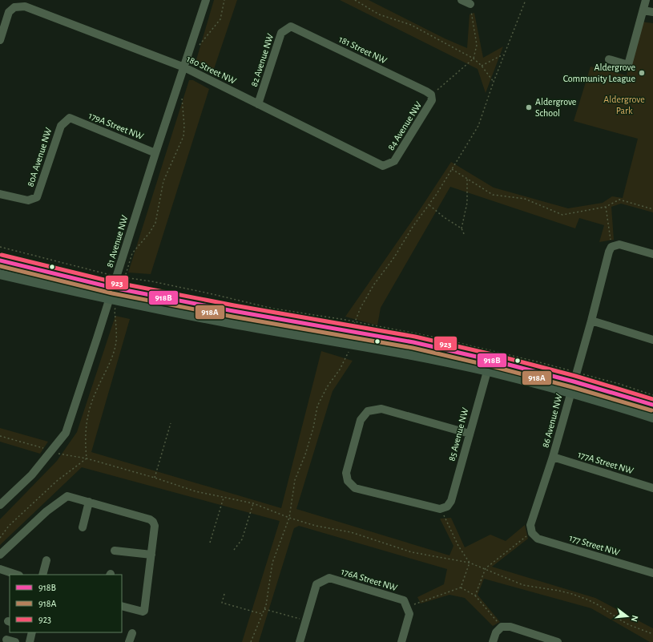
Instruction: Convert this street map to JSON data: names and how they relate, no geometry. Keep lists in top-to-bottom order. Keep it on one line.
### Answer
{"streets":{"street":["181 Street NW","82 Avenue NW","180 Street NW","179A Street NW","84 Avenue NW","80A Avenue NW","81 Avenue NW","86 Avenue NW","85 Avenue NW","177A Street NW","177 Street NW","176A Street NW"]},"crossings":[["181 Street NW","82 Avenue NW"],["181 Street NW","84 Avenue NW"],["82 Avenue NW","180 Street NW"],["180 Street NW","84 Avenue NW"],["180 Street NW","81 Avenue NW"],["179A Street NW","80A Avenue NW"],["179A Street NW","81 Avenue NW"],["86 Avenue NW","177A Street NW"],["86 Avenue NW","177 Street NW"]],"parks":["Aldergrove Park"],"places":["Aldergrove Community League","Aldergrove School"],"lines":["transit line 923","transit line 918B","transit line 918A"],"legend":["918B","918A","923"],"north":"right"}
